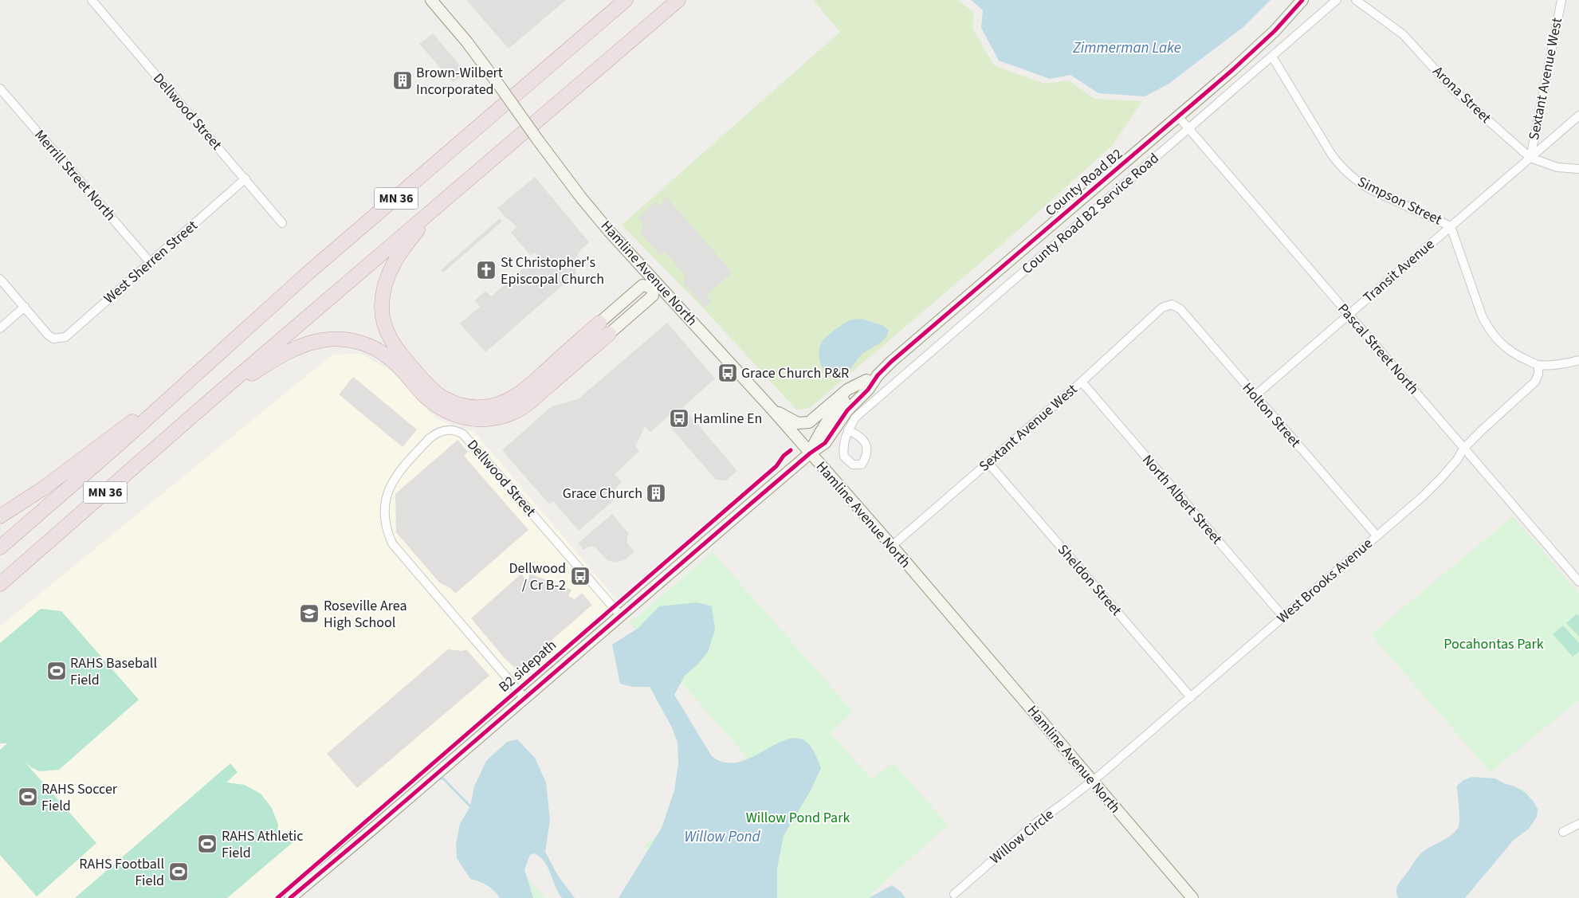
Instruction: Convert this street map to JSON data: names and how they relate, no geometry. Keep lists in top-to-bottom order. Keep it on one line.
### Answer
{"streets":{"highway":["MN 36"],"street":["Sextant Avenue West","Arona Street","Dellwood Street","Merrill Street North","County Road B2","Simpson Street","County Road B2 Service Road","West Sherren Street","Transit Avenue","Hamline Avenue North","Pascal Street North","Holton Street","North Albert Street","Sheldon Street","West Brooks Avenue","Willow Circle"],"cycle path":["B2 sidepath"]},"crossings":[["Sextant Avenue West","Arona Street"],["Sextant Avenue West","Transit Avenue"],["Sextant Avenue West","Hamline Avenue North"],["Sextant Avenue West","Holton Street"],["Sextant Avenue West","North Albert Street"],["Sextant Avenue West","Sheldon Street"],["Arona Street","Transit Avenue"],["Dellwood Street","County Road B2"],["Dellwood Street","West Sherren Street"],["Merrill Street North","West Sherren Street"],["County Road B2","Hamline Avenue North"],["County Road B2","Pascal Street North"],["Simpson Street","County Road B2 Service Road"],["Simpson Street","Transit Avenue"],["Simpson Street","West Brooks Avenue"],["County Road B2 Service Road","Pascal Street North"],["Transit Avenue","Pascal Street North"],["Transit Avenue","Holton Street"],["Hamline Avenue North","West Brooks Avenue"],["Hamline Avenue North","Willow Circle"],["Pascal Street North","West Brooks Avenue"],["Holton Street","West Brooks Avenue"],["North Albert Street","West Brooks Avenue"],["Sheldon Street","West Brooks Avenue"],["West Brooks Avenue","Willow Circle"]],"water":["Zimmerman Lake","Willow Pond"],"parks":["Pocahontas Park","Willow Pond Park"],"places":{"building":["Brown-Wilbert Incorporated","Grace Church"],"church":["St Christopher's Episcopal Church"],"bus stop":["Grace Church P&R","Hamline En","Dellwood / Cr B-2"],"school or university":["Roseville Area High School"],"sports":["RAHS Baseball Field","RAHS Soccer Field","RAHS Athletic Field","RAHS Football Field"]}}
